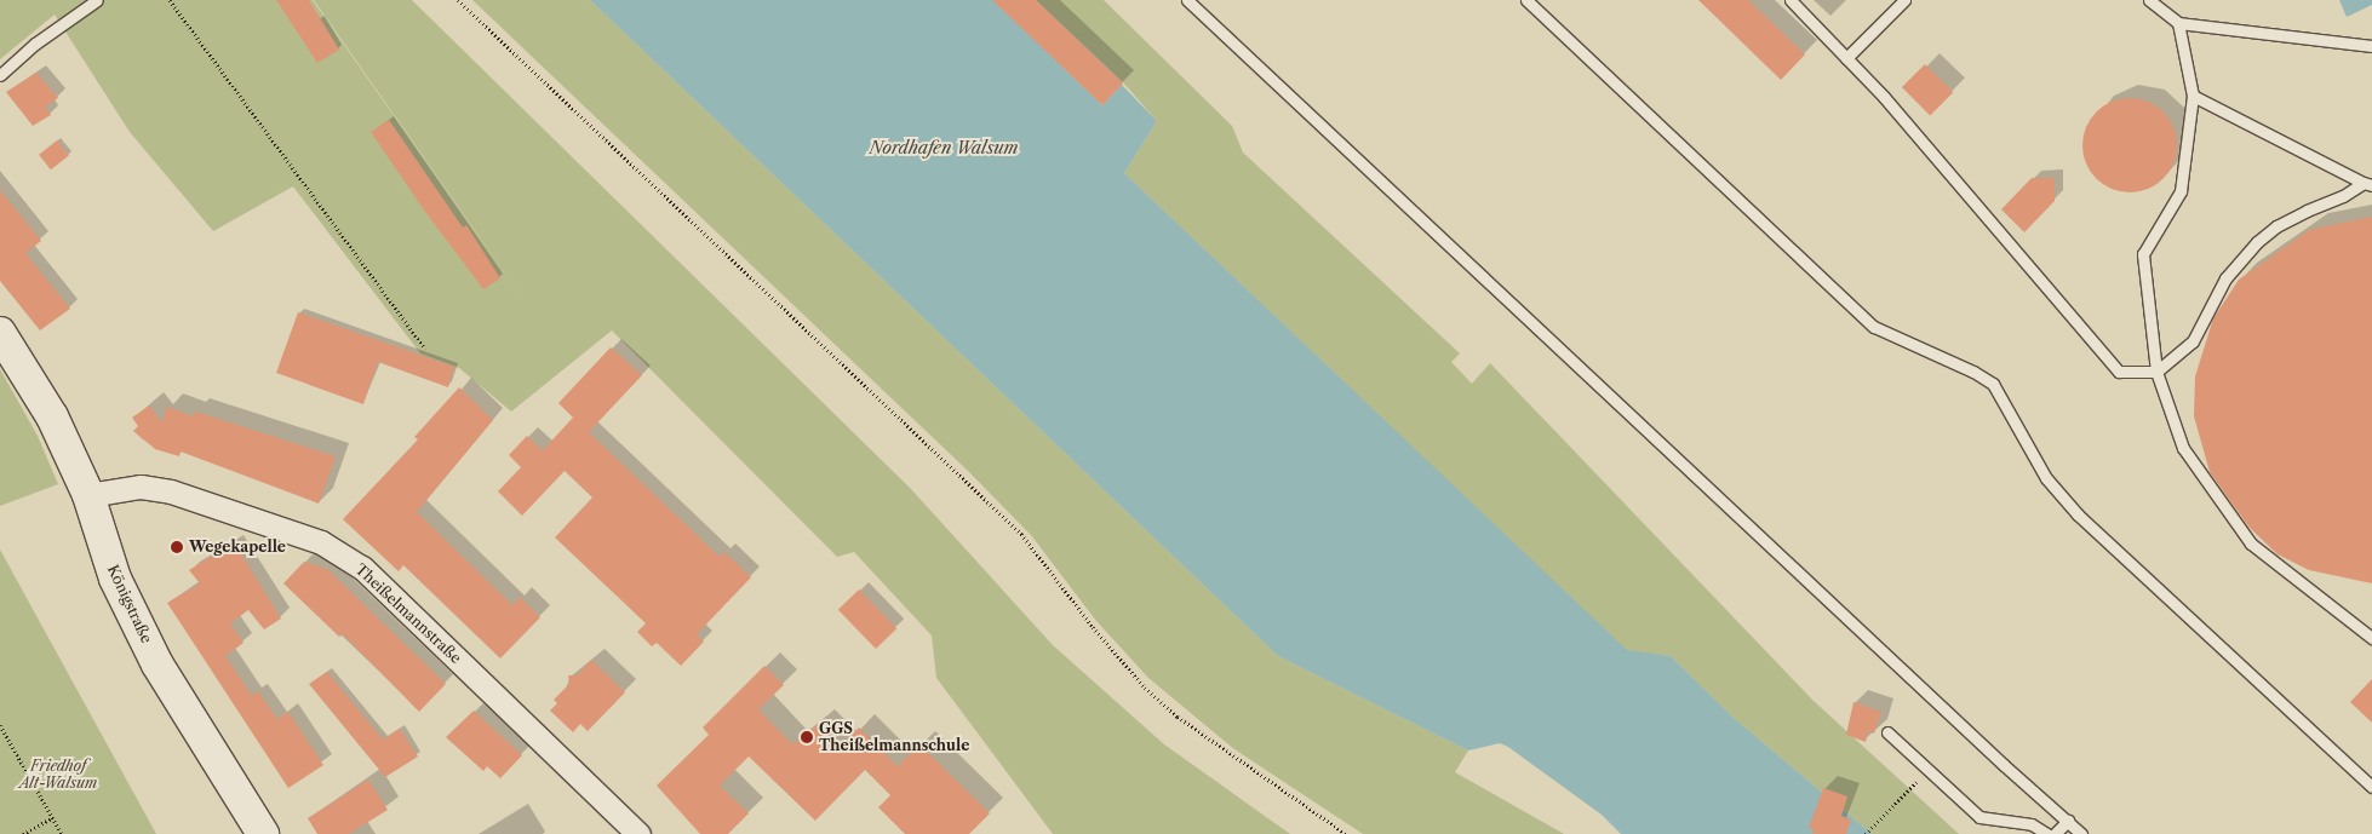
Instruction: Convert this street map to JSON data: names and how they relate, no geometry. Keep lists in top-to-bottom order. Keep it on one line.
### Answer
{"streets":{"street":["Königstraße","Theißelmannstraße"]},"crossings":[["Königstraße","Theißelmannstraße"]],"water":["Nordhafen Walsum"],"parks":["Friedhof Alt-Walsum"],"places":["Wegekapelle","GGS Theißelmannschule"]}
